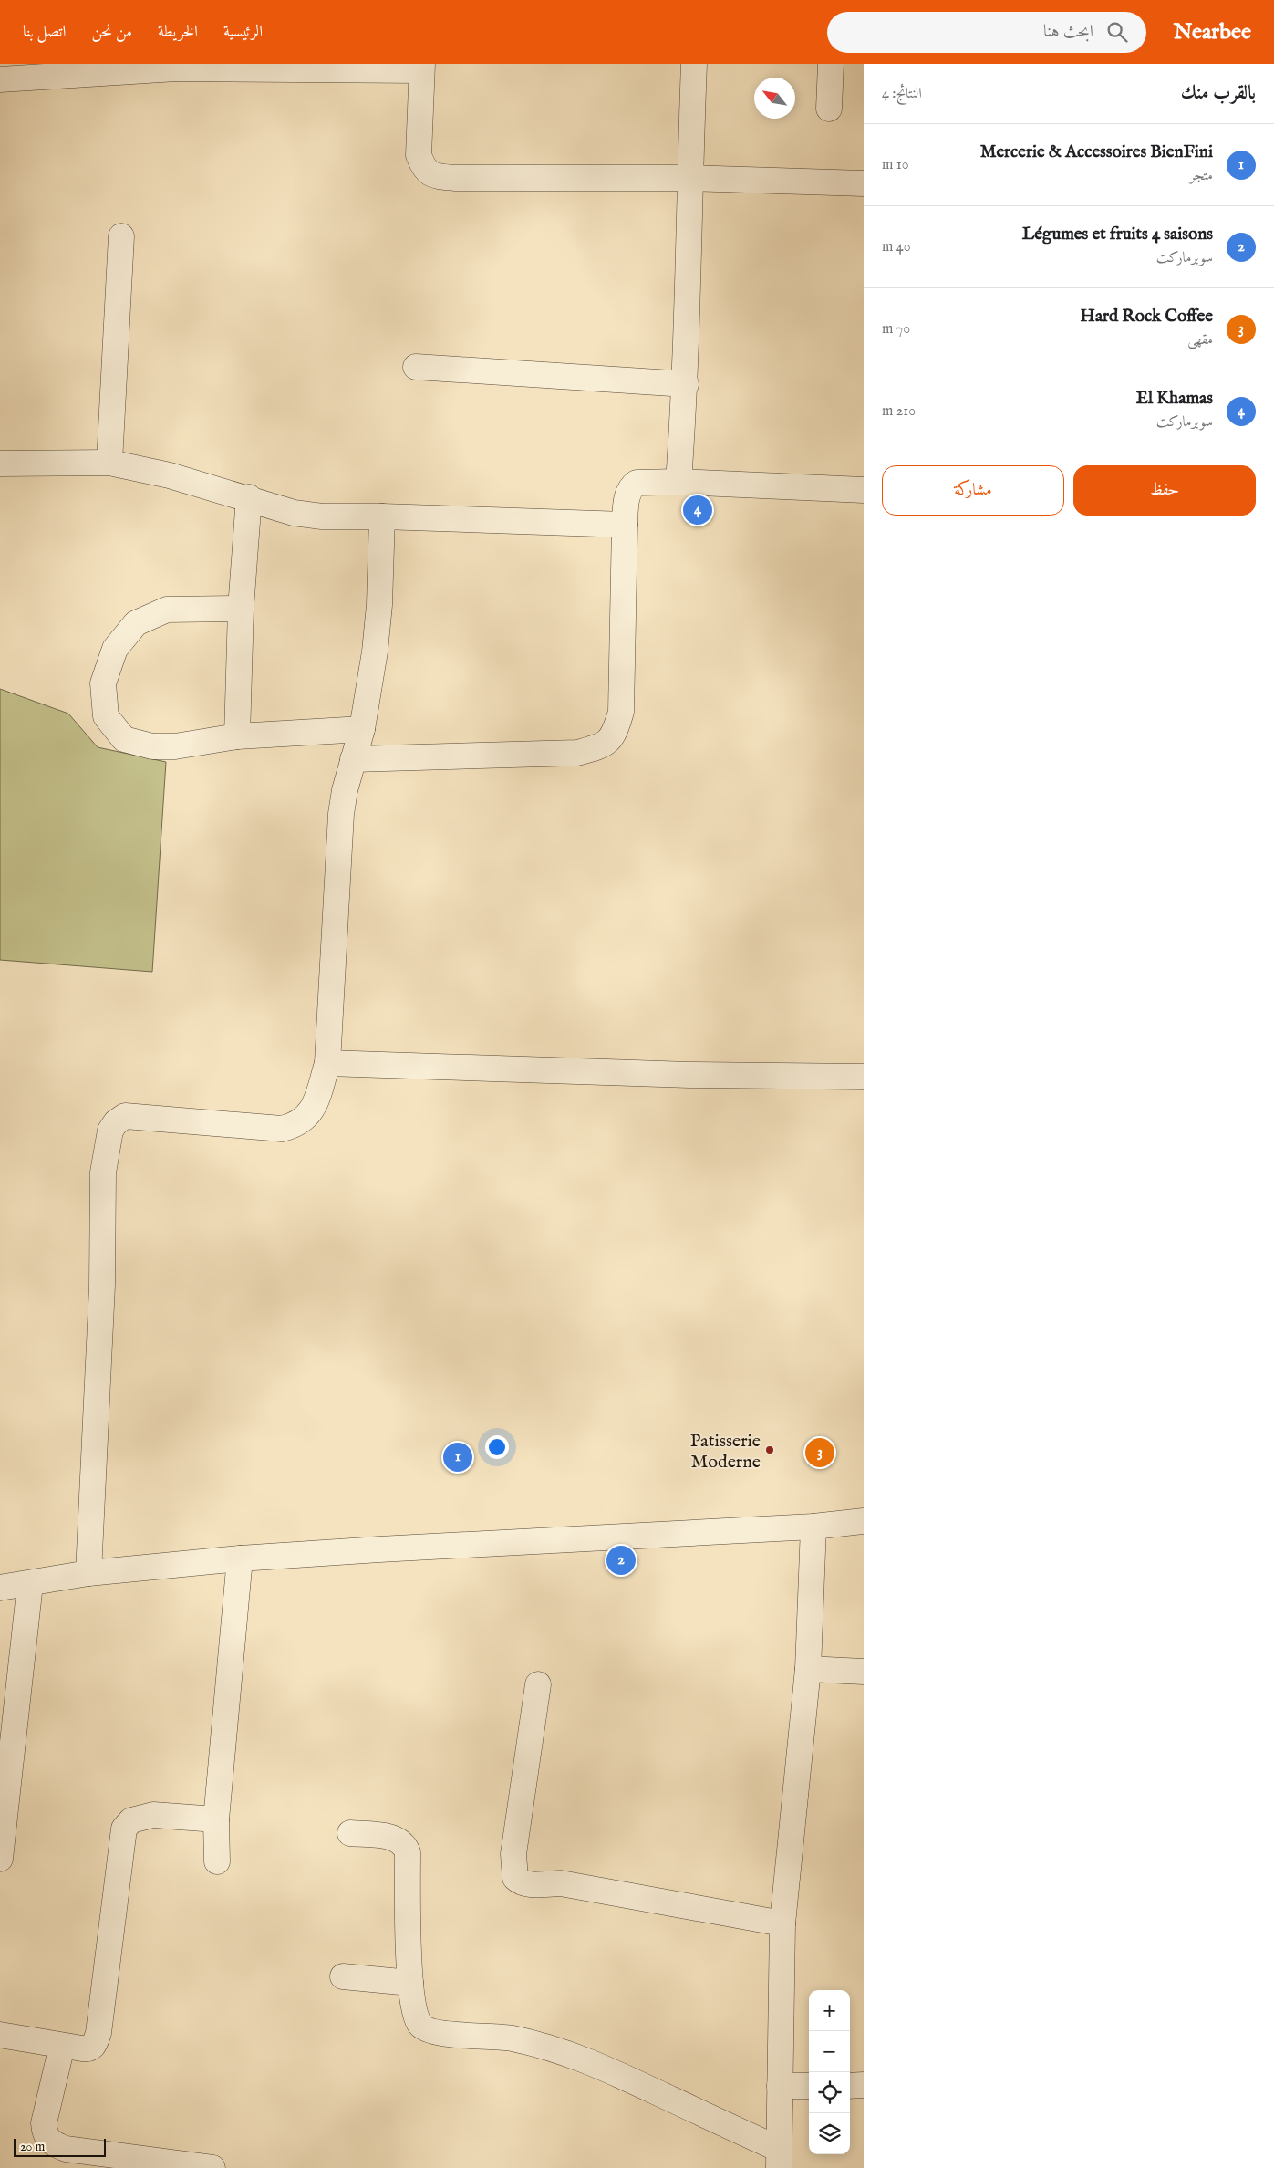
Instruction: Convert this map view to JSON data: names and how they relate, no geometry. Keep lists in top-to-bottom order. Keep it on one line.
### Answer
{"places":["Patisserie Moderne"],"scale_bar":"20 m","north":"top left","page":{"header":"Nearbee","search":"ابحث هنا","nav":["الرئيسية","الخريطة","من نحن","اتصل بنا"],"heading":["بالقرب منك","النتائج: 4"],"list":[{"mark":"1","name":"Mercerie & Accessoires BienFini","note":"متجر","value":"10 m"},{"mark":"2","name":"Légumes et fruits 4 saisons","note":"سوبرماركت","value":"40 m"},{"mark":"3","name":"Hard Rock Coffee","note":"مقهى","value":"70 m"},{"mark":"4","name":"El Khamas","note":"سوبرماركت","value":"210 m"}],"buttons":["حفظ","مشاركة"],"pins":["4","3","1","2"],"map_buttons":["+","−"],"scale":"20 m"}}
